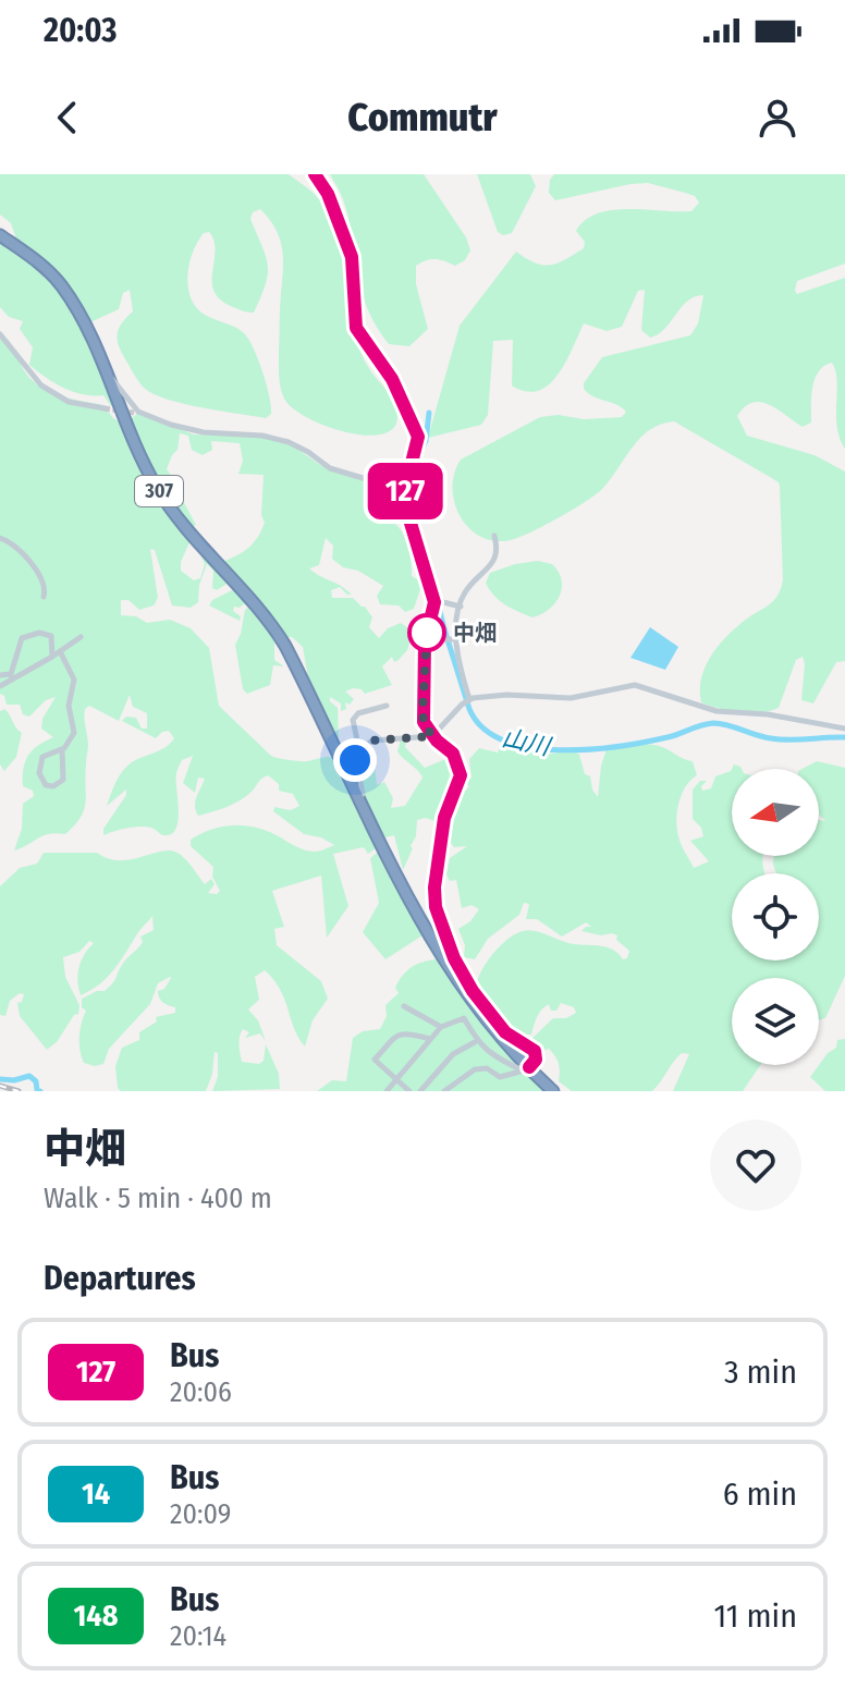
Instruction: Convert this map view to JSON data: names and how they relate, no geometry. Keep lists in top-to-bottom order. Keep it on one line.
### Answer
{"streets":{"highway":["307"]},"water":["山川"],"places":["中畑"],"lines":["bus line 127"],"north":"left","page":{"status":"20:03","header":"Commutr","on_map":"127","heading":[["中畑","Walk · 5 min · 400 m"],"Departures"],"list":[{"mark":"127","name":"Bus","note":"20:06","value":"3 min"},{"mark":"14","name":"Bus","note":"20:09","value":"6 min"},{"mark":"148","name":"Bus","note":"20:14","value":"11 min"}]}}
